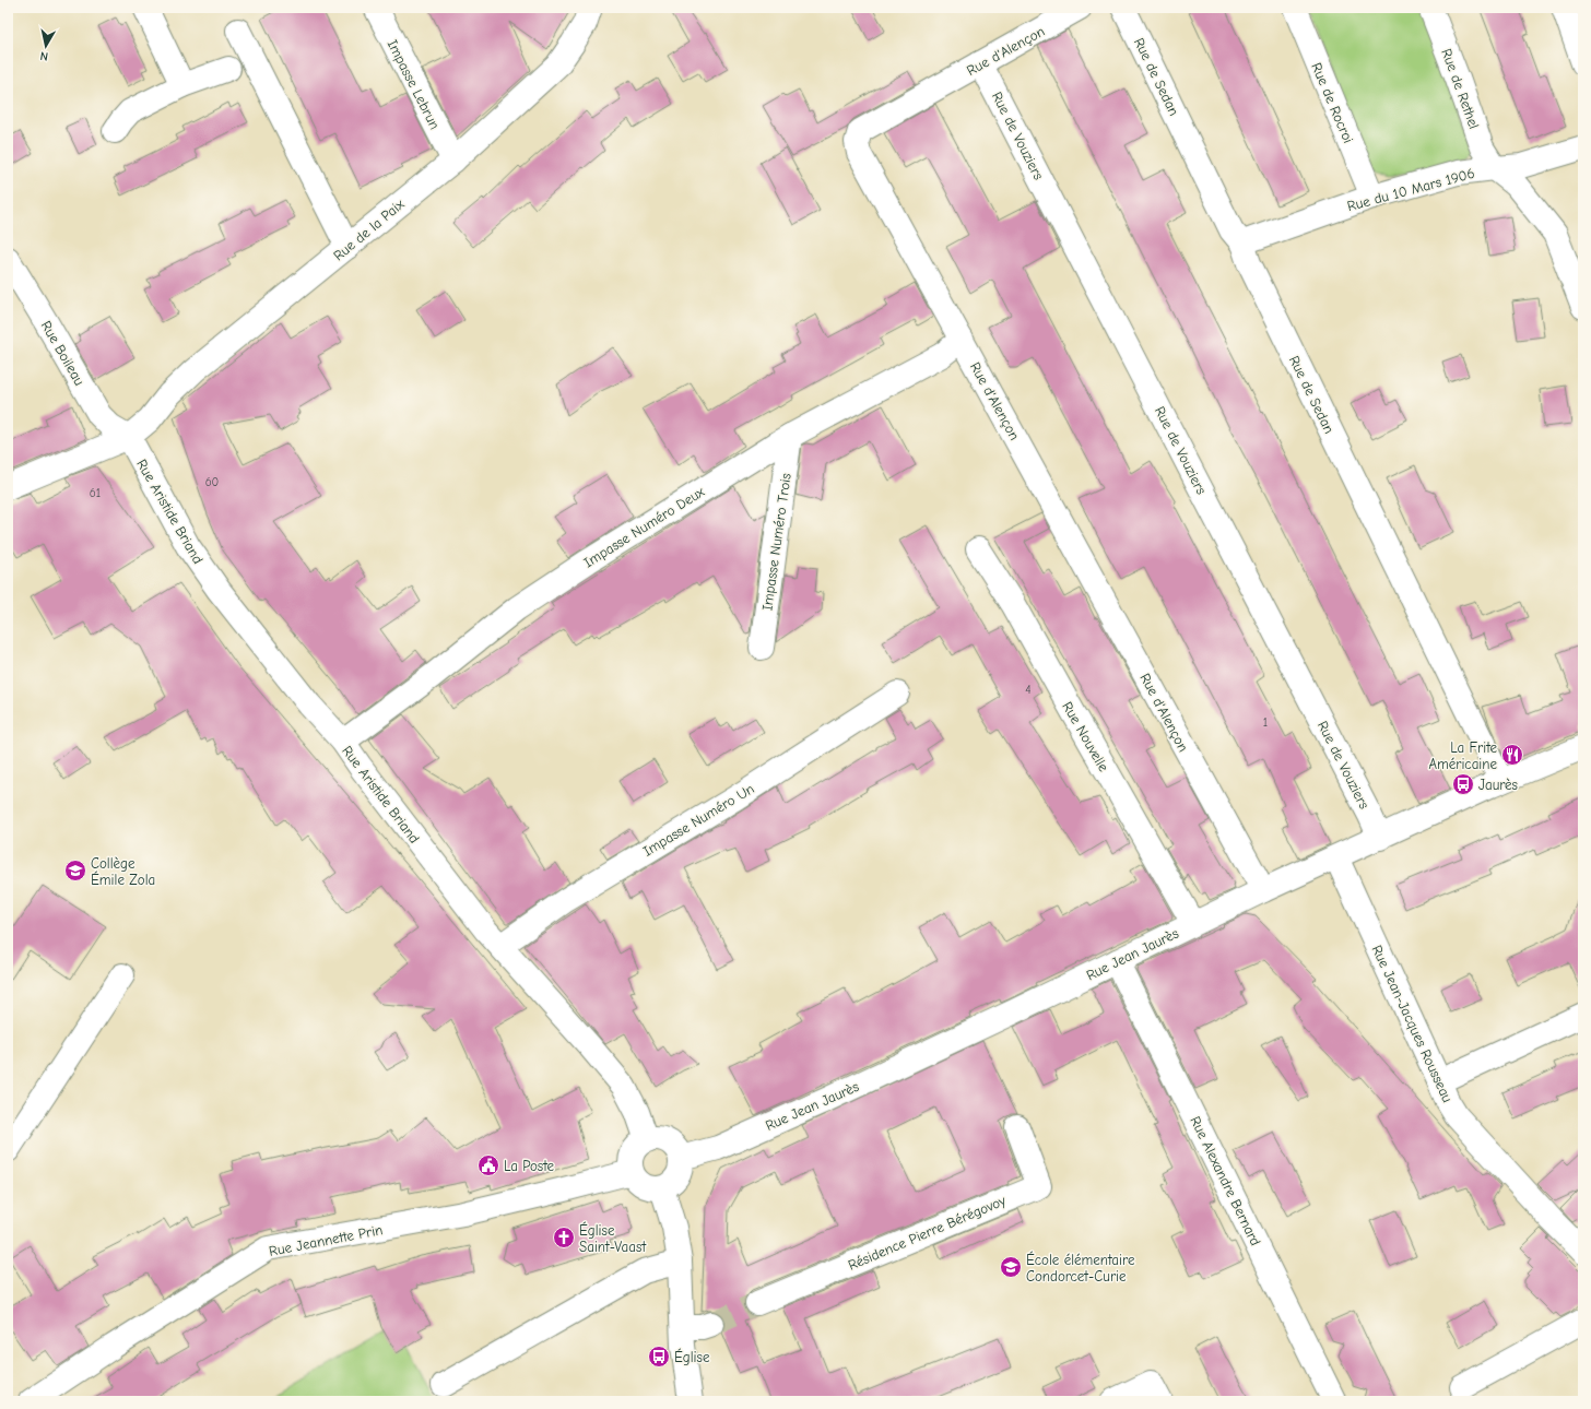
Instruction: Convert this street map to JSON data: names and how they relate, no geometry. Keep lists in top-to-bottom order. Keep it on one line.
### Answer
{"streets":{"street":["Rue d'Alençon","Rue de Sedan","Impasse Lebrun","Rue de Rethel","Rue de Rocroi","Rue de Vouziers","Rue du 10 Mars 1906","Rue de la Paix","Rue Boileau","Rue Aristide Briand","Impasse Numéro Deux","Impasse Numéro Trois","Rue Nouvelle","Impasse Numéro Un","Rue Jean Jaurès","Rue Jean-Jacques Rousseau","Rue Alexandre Bernard","Résidence Pierre Bérégovoy","Rue Jeannette Prin"]},"crossings":[["Rue d'Alençon","Rue de Vouziers"],["Rue d'Alençon","Impasse Numéro Deux"],["Rue d'Alençon","Rue Jean Jaurès"],["Rue de Sedan","Rue du 10 Mars 1906"],["Rue de Sedan","Rue Jean Jaurès"],["Impasse Lebrun","Rue de la Paix"],["Rue de Rethel","Rue du 10 Mars 1906"],["Rue de Rocroi","Rue du 10 Mars 1906"],["Rue de Vouziers","Rue Jean Jaurès"],["Rue de la Paix","Rue Boileau"],["Rue de la Paix","Rue Aristide Briand"],["Rue Boileau","Rue Aristide Briand"],["Rue Aristide Briand","Impasse Numéro Deux"],["Rue Aristide Briand","Impasse Numéro Un"],["Rue Aristide Briand","Rue Jean Jaurès"],["Rue Aristide Briand","Rue Jeannette Prin"],["Impasse Numéro Deux","Impasse Numéro Trois"],["Rue Nouvelle","Rue Jean Jaurès"],["Rue Jean Jaurès","Rue Jean-Jacques Rousseau"],["Rue Jean Jaurès","Rue Alexandre Bernard"],["Rue Jean Jaurès","Rue Jeannette Prin"]],"places":{"restaurant":["La Frite Américaine"],"bus stop":["Jaurès","Église"],"school or university":["Collège Émile Zola","École élémentaire Condorcet-Curie"],"public building":["La Poste"],"church":["Église Saint-Vaast"]},"house_numbers":["60","61","4","1"],"north":"bottom"}
